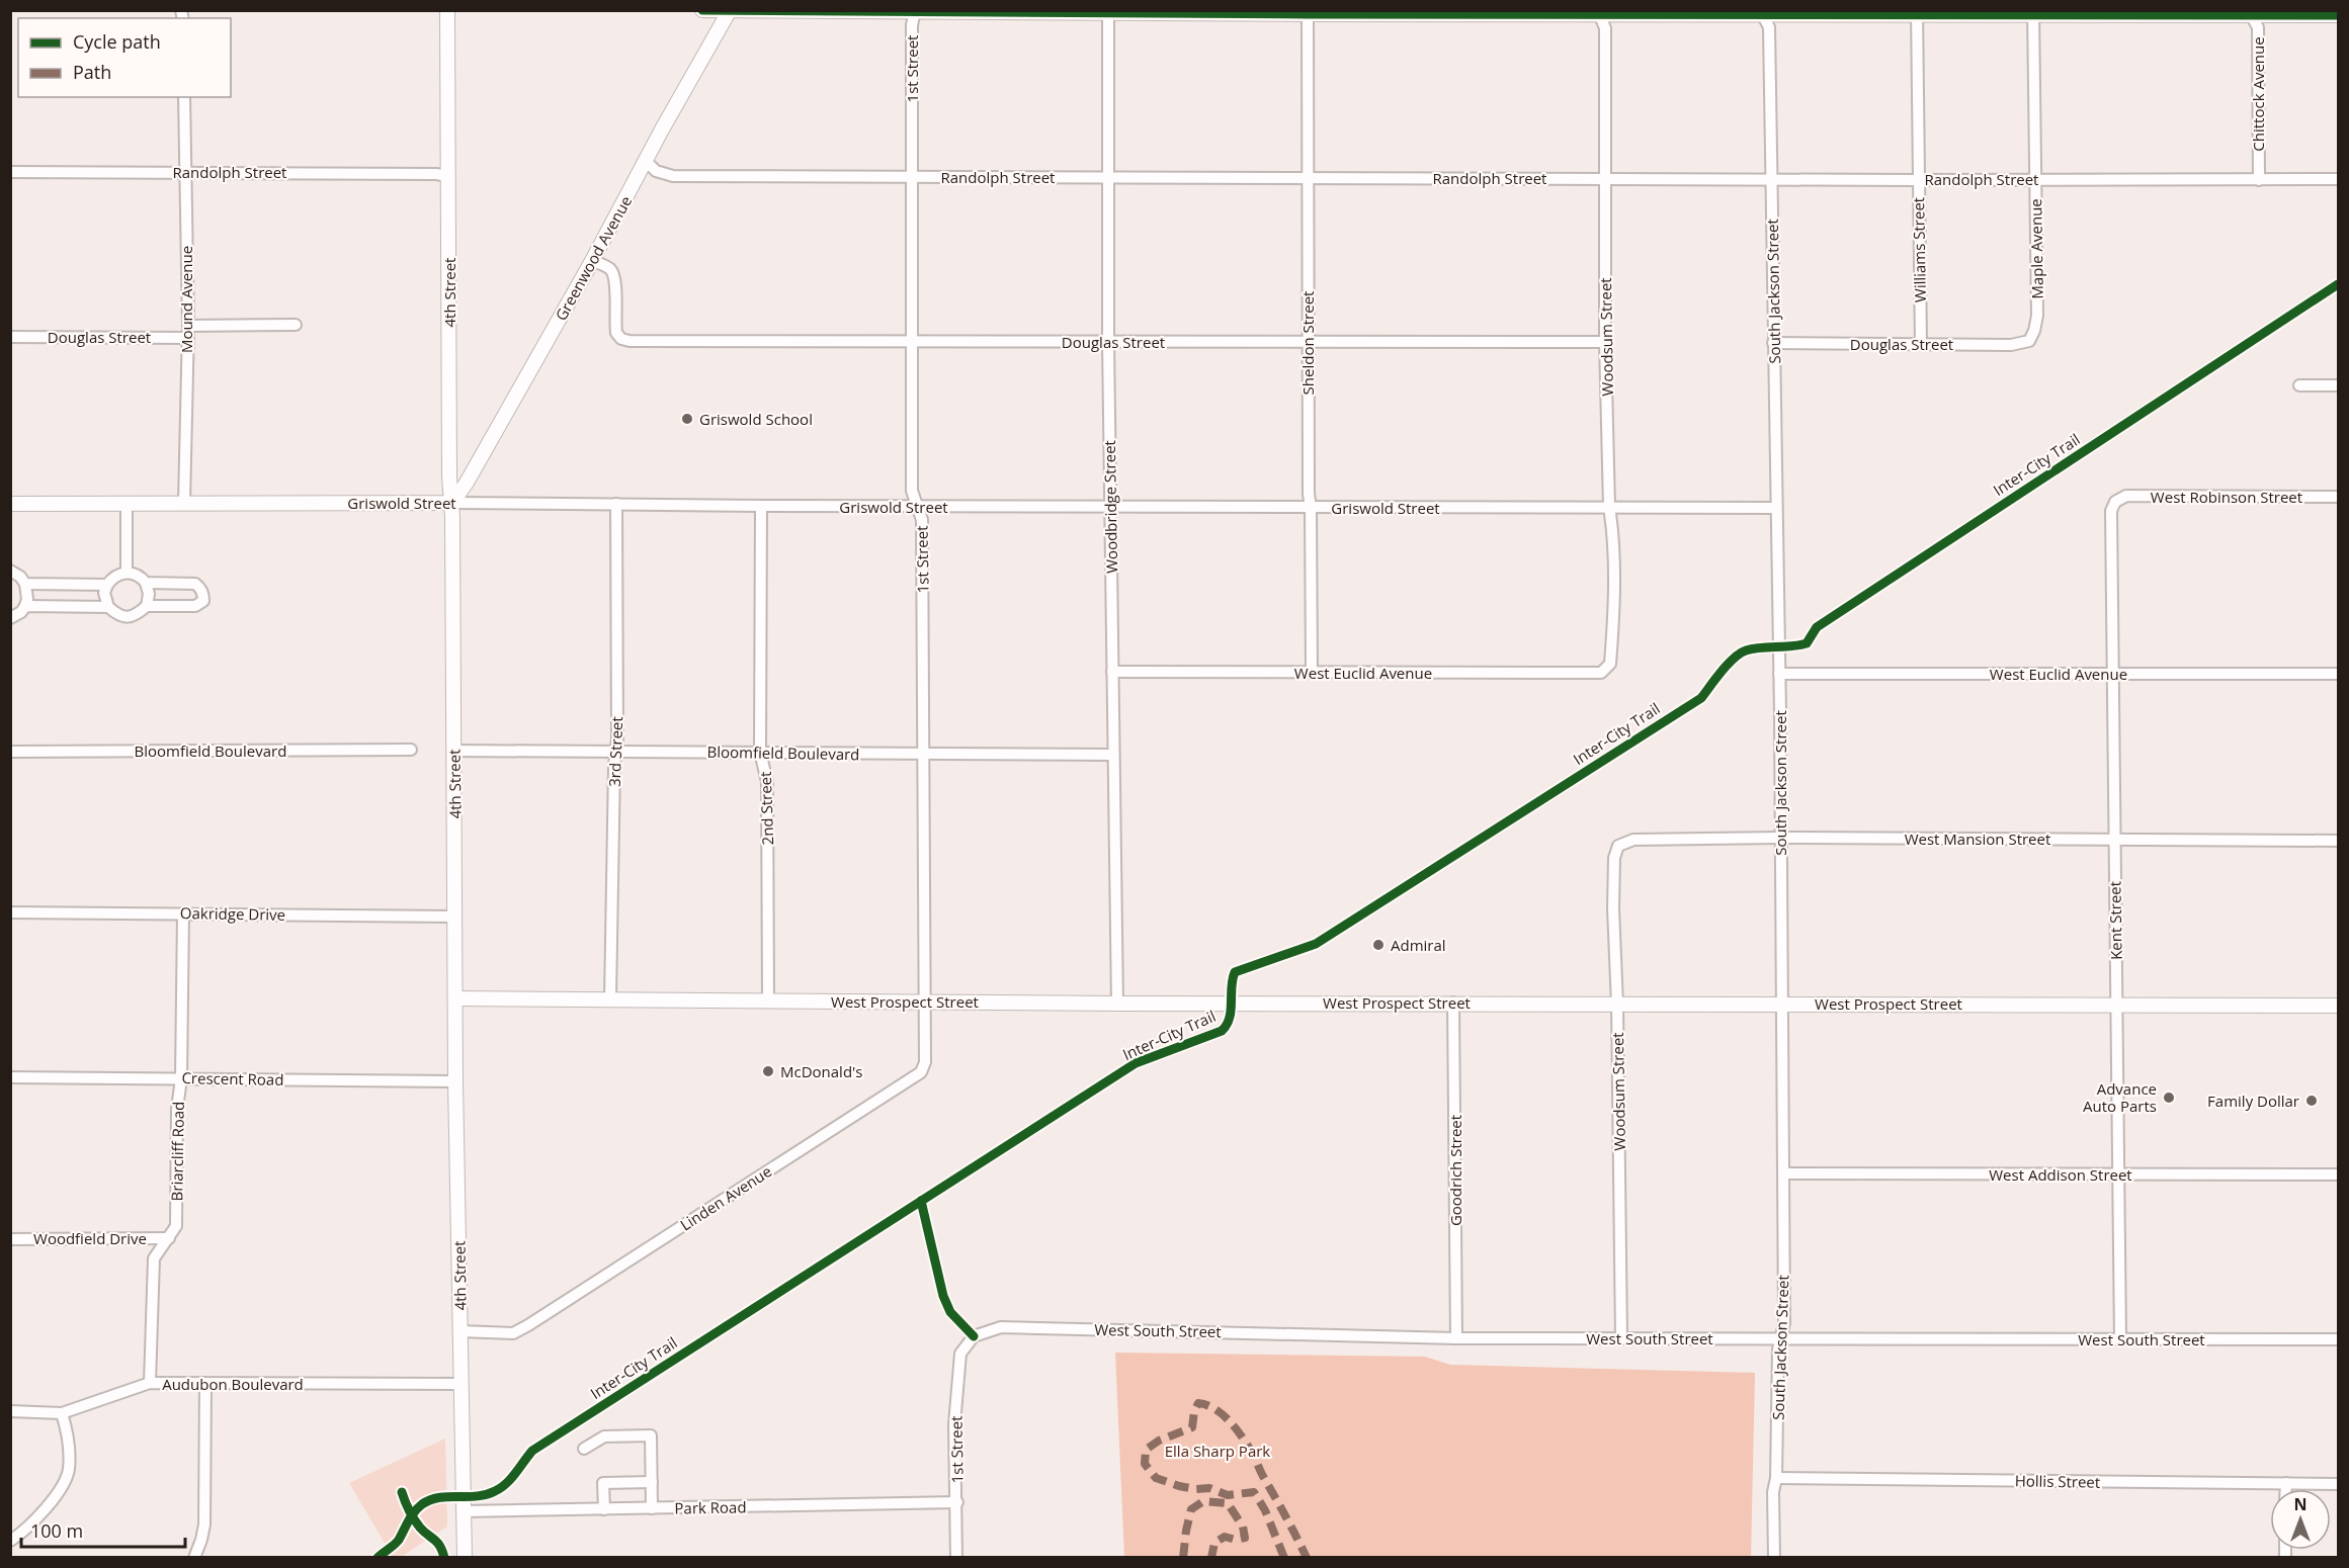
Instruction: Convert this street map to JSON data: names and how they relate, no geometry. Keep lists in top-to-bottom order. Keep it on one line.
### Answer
{"streets":{"street":["1st Street","Chittock Avenue","Randolph Street","Maple Avenue","Williams Street","Greenwood Avenue","South Jackson Street","4th Street","Mound Avenue","Douglas Street","Woodsum Street","Sheldon Street","West Robinson Street","Griswold Street","Woodbridge Street","West Euclid Avenue","Bloomfield Boulevard","3rd Street","2nd Street","West Mansion Street","Oakridge Drive","Kent Street","West Prospect Street","Crescent Road","Briarcliff Road","Goodrich Street","West Addison Street","Linden Avenue","Woodfield Drive","West South Street","Audubon Boulevard","Hollis Street","Park Road"],"cycle path":["Inter-City Trail"]},"crossings":[["1st Street","Randolph Street"],["1st Street","Douglas Street"],["1st Street","Griswold Street"],["1st Street","Bloomfield Boulevard"],["1st Street","West Prospect Street"],["1st Street","Linden Avenue"],["1st Street","West South Street"],["1st Street","Park Road"],["Chittock Avenue","Randolph Street"],["Randolph Street","Maple Avenue"],["Randolph Street","Williams Street"],["Randolph Street","Greenwood Avenue"],["Randolph Street","South Jackson Street"],["Randolph Street","4th Street"],["Randolph Street","Mound Avenue"],["Randolph Street","Woodsum Street"],["Randolph Street","Sheldon Street"],["Randolph Street","Woodbridge Street"],["Maple Avenue","Douglas Street"],["Williams Street","Douglas Street"],["Greenwood Avenue","4th Street"],["Greenwood Avenue","Douglas Street"],["Greenwood Avenue","Griswold Street"],["South Jackson Street","Douglas Street"],["South Jackson Street","Griswold Street"],["South Jackson Street","West Euclid Avenue"],["South Jackson Street","West Mansion Street"],["South Jackson Street","West Prospect Street"],["South Jackson Street","West Addison Street"],["South Jackson Street","West South Street"],["South Jackson Street","Hollis Street"],["4th Street","Griswold Street"],["4th Street","Bloomfield Boulevard"],["4th Street","Oakridge Drive"],["4th Street","West Prospect Street"],["4th Street","Crescent Road"],["4th Street","Linden Avenue"],["4th Street","Audubon Boulevard"],["4th Street","Park Road"],["Mound Avenue","Douglas Street"],["Mound Avenue","Griswold Street"],["Douglas Street","Woodsum Street"],["Douglas Street","Sheldon Street"],["Douglas Street","Woodbridge Street"],["Woodsum Street","Griswold Street"],["Woodsum Street","West Euclid Avenue"],["Woodsum Street","West Mansion Street"],["Woodsum Street","West Prospect Street"],["Woodsum Street","West South Street"],["Sheldon Street","Griswold Street"],["Sheldon Street","West Euclid Avenue"],["West Robinson Street","Kent Street"],["Griswold Street","Woodbridge Street"],["Griswold Street","3rd Street"],["Griswold Street","2nd Street"],["Woodbridge Street","West Euclid Avenue"],["Woodbridge Street","Bloomfield Boulevard"],["Woodbridge Street","West Prospect Street"],["West Euclid Avenue","Kent Street"],["Bloomfield Boulevard","3rd Street"],["Bloomfield Boulevard","2nd Street"],["3rd Street","West Prospect Street"],["2nd Street","West Prospect Street"],["West Mansion Street","Kent Street"],["Oakridge Drive","Briarcliff Road"],["Kent Street","West Prospect Street"],["Kent Street","West Addison Street"],["Kent Street","West South Street"],["West Prospect Street","Goodrich Street"],["West Prospect Street","Linden Avenue"],["Crescent Road","Briarcliff Road"],["Briarcliff Road","Woodfield Drive"],["Briarcliff Road","Audubon Boulevard"],["Goodrich Street","West South Street"]],"parks":["Ella Sharp Park"],"places":["Griswold School","Admiral","McDonald's","Advance Auto Parts","Family Dollar"],"legend":["Cycle path","Path"],"scale_bar":"100 m","north":"top"}
